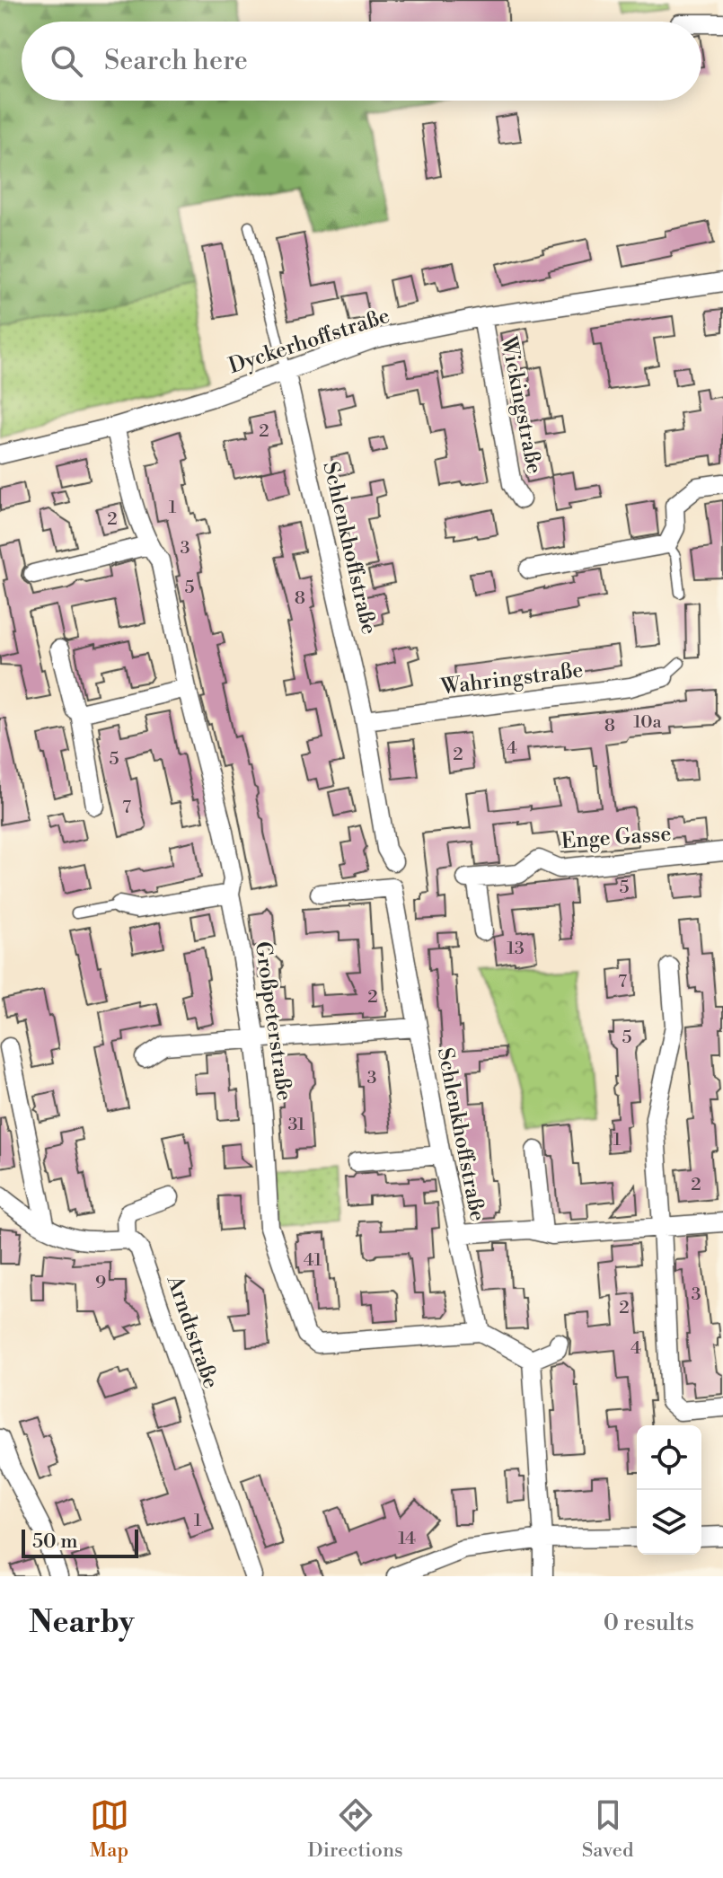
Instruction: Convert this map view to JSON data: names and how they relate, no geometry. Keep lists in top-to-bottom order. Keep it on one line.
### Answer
{"streets":{"street":["Dyckerhoffstraße","Wickingstraße","Schlenkhoffstraße","Wahringstraße","Enge Gasse","Großpeterstraße","Arndtstraße"]},"crossings":[["Dyckerhoffstraße","Wickingstraße"],["Dyckerhoffstraße","Schlenkhoffstraße"],["Dyckerhoffstraße","Großpeterstraße"],["Schlenkhoffstraße","Wahringstraße"],["Schlenkhoffstraße","Großpeterstraße"]],"house_numbers":["2","1","2","3","5","8","10a","8","4","2","5","7","5","13","7","2","5","3","31","1","2","41","9","3","2","4","1","14"],"scale_bar":"50 m","page":{"search":"Search here","scale":"50 m","heading":["Nearby","0 results"],"nav":["Map","Directions","Saved"]}}
